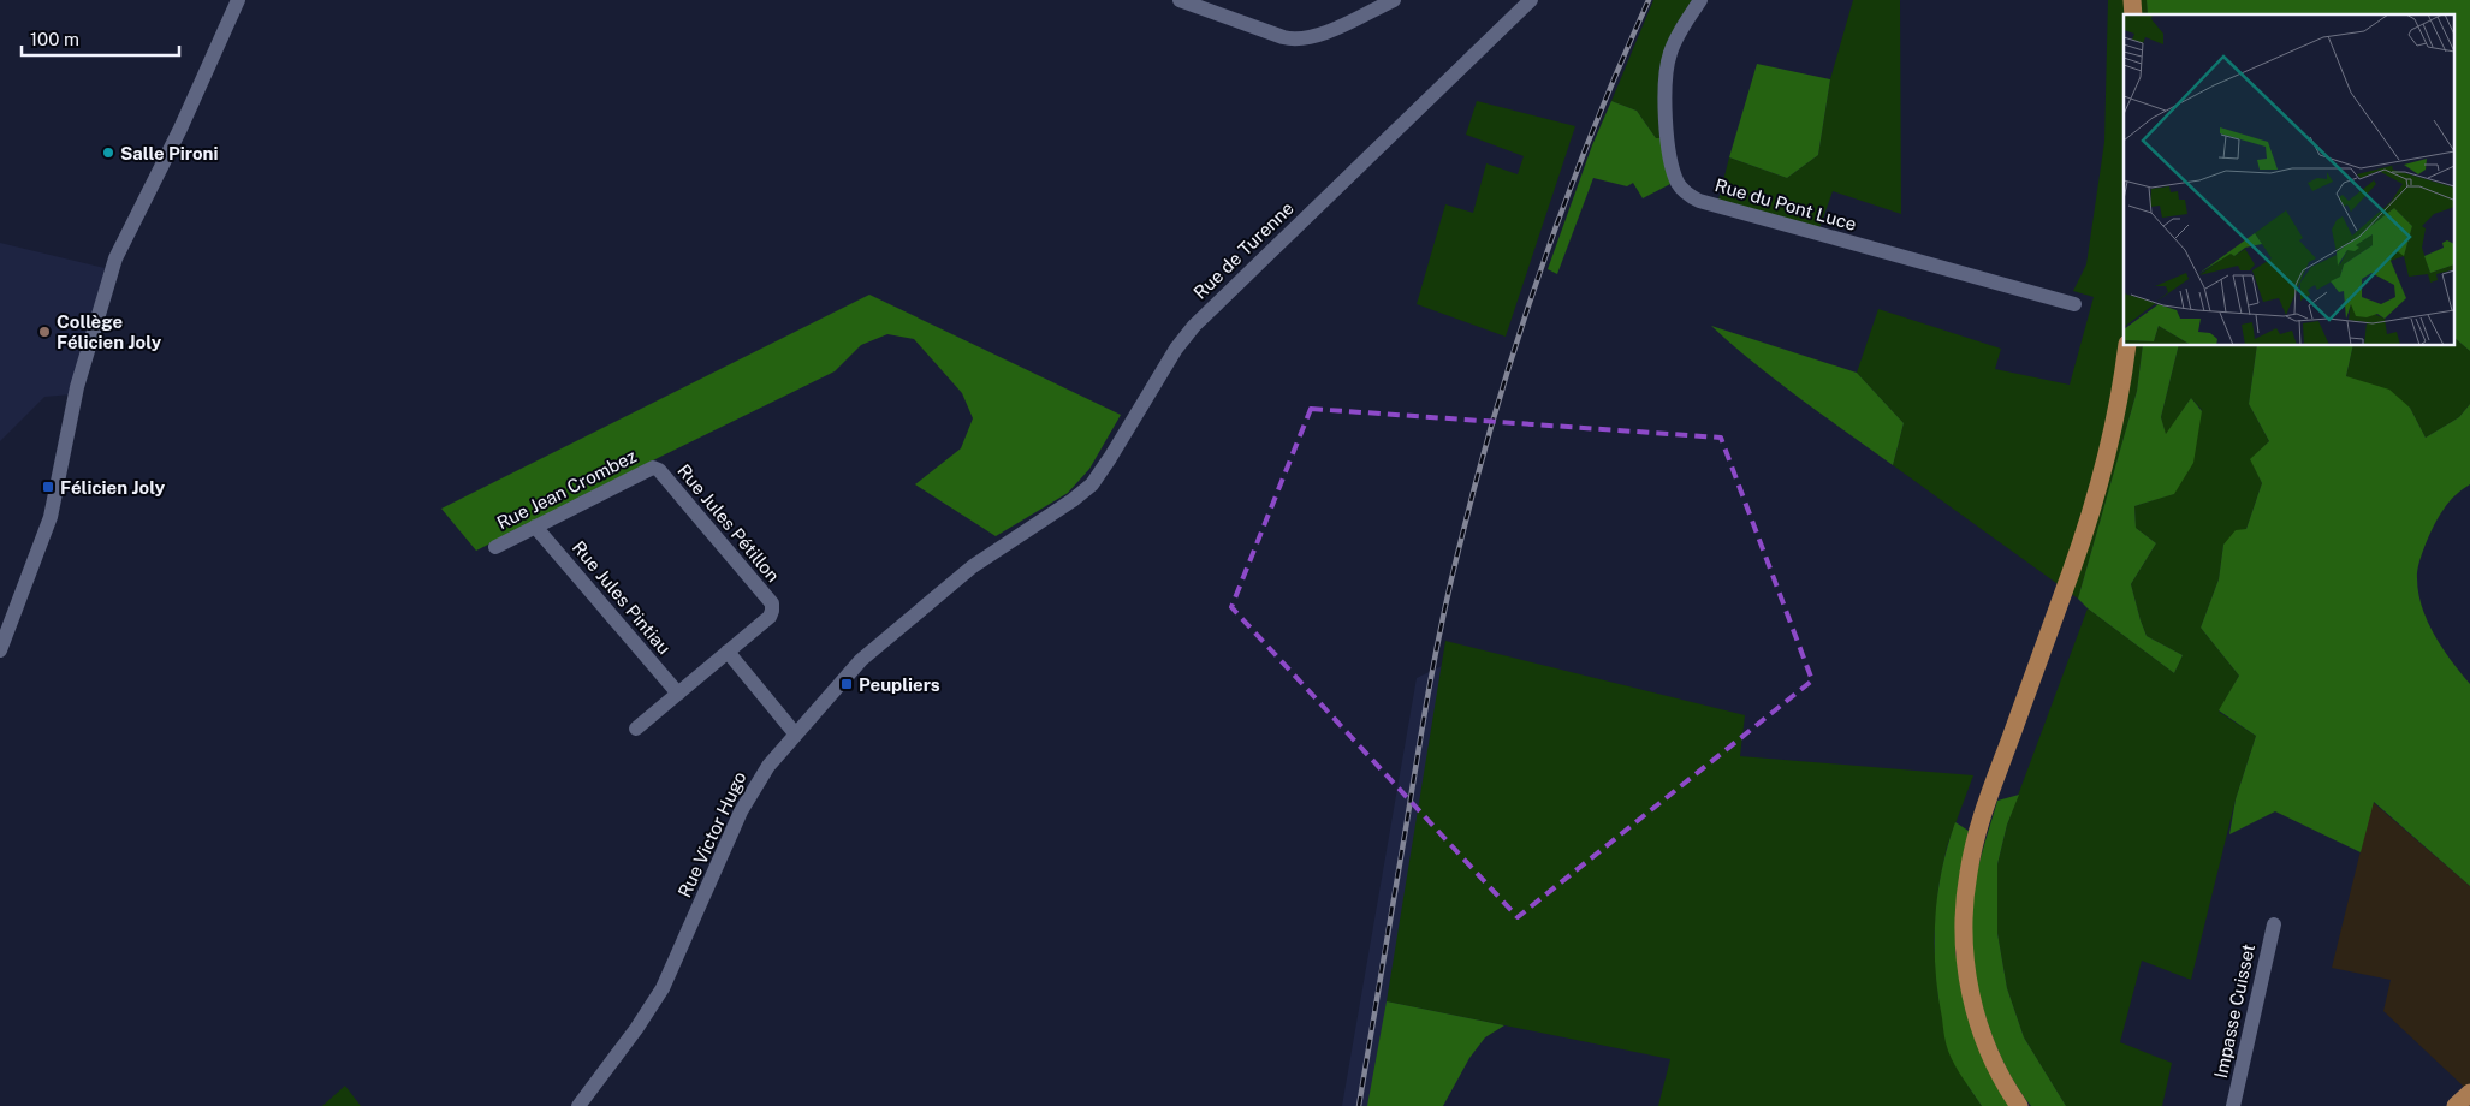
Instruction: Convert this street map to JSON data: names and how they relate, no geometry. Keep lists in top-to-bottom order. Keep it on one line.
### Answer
{"streets":{"street":["Rue du Pont Luce","Rue de Turenne","Rue Jean Crombez","Rue Jules Pétillon","Rue Jules Pintiau","Rue Victor Hugo","Impasse Cuisset"]},"crossings":[["Rue de Turenne","Rue Victor Hugo"],["Rue Jean Crombez","Rue Jules Pétillon"],["Rue Jean Crombez","Rue Jules Pintiau"]],"places":{"other":["Salle Pironi","Collège Félicien Joly"],"transit":["Félicien Joly","Peupliers"]},"scale_bar":"100 m"}
